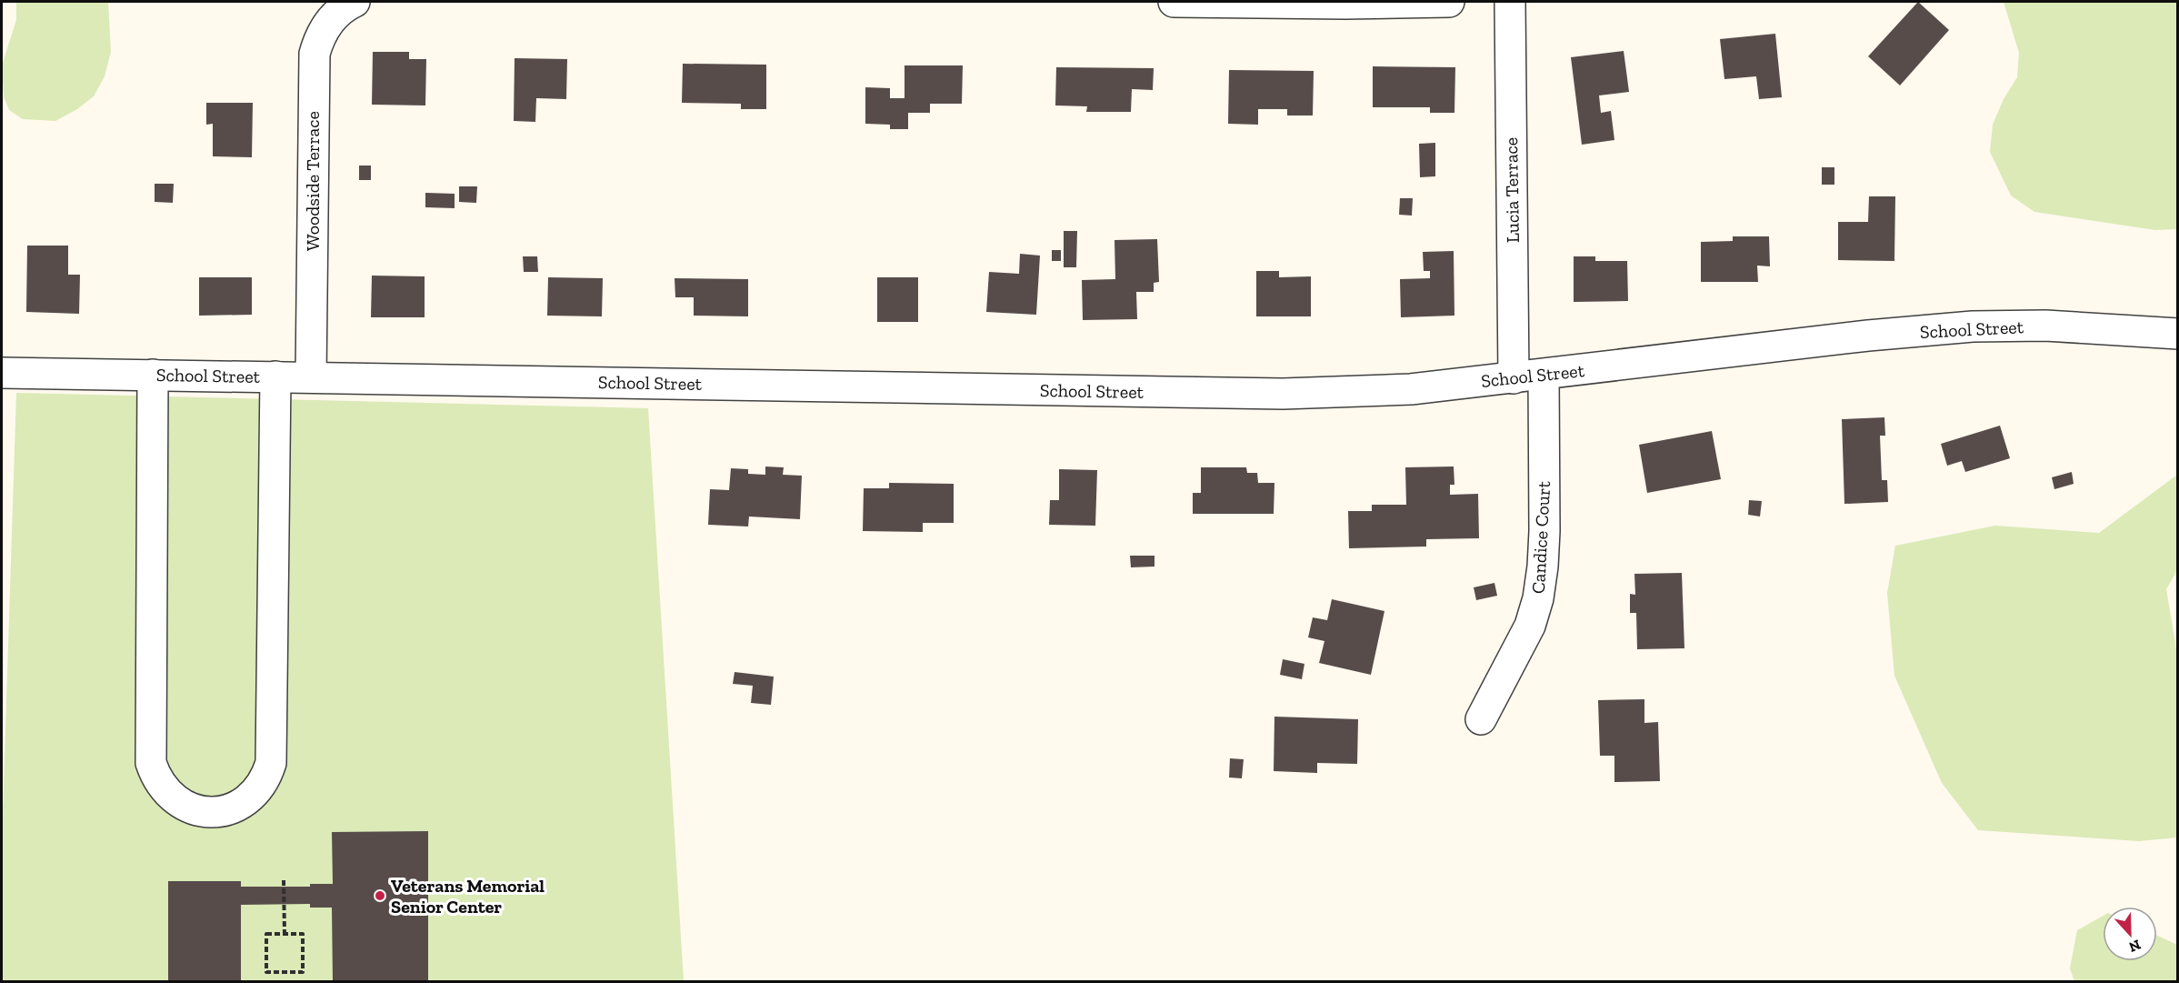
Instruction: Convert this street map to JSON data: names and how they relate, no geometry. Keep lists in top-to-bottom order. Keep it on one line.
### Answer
{"streets":{"street":["Woodside Terrace","Lucia Terrace","School Street","Candice Court"]},"crossings":[["Woodside Terrace","School Street"],["Lucia Terrace","School Street"],["School Street","Candice Court"]],"places":["Veterans Memorial Senior Center"],"north":"bottom"}
